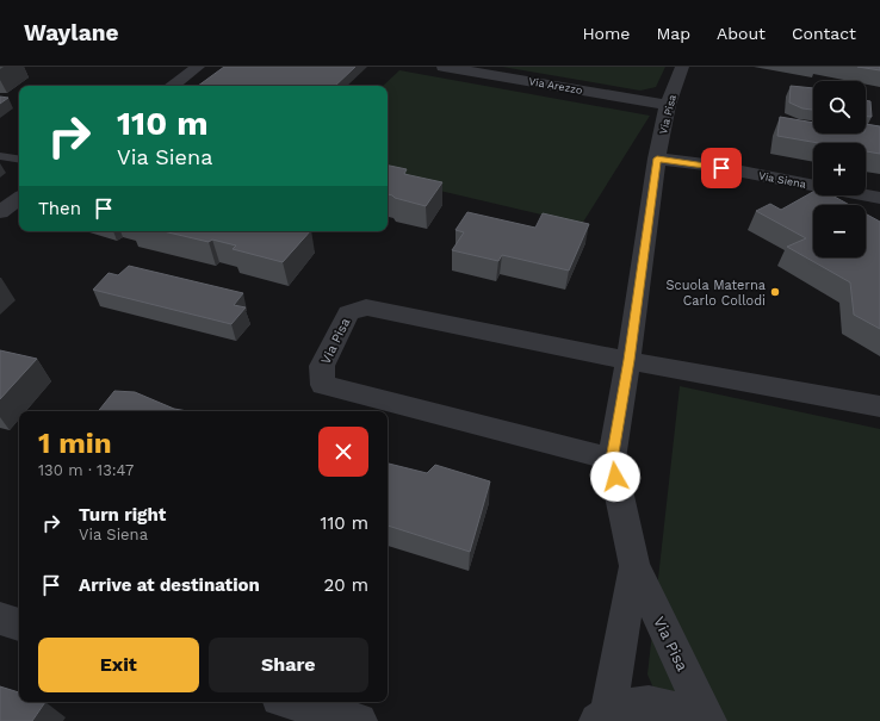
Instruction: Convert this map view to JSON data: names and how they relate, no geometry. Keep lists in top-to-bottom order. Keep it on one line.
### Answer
{"streets":{"street":["Via Arezzo","Via Pisa","Via Siena"]},"crossings":[["Via Arezzo","Via Pisa"],["Via Pisa","Via Siena"]],"places":["Scuola Materna Carlo Collodi"],"page":{"header":"Waylane","nav":["Home","Map","About","Contact"],"map_buttons":["+","−"],"turn":["110 m","Via Siena"],"then":"Then","heading":["1 min","130 m · 13:47"],"list":[{"name":"Turn right","note":"Via Siena","value":"110 m"},{"name":"Arrive at destination","value":"20 m"}],"buttons":["Exit","Share"]}}
